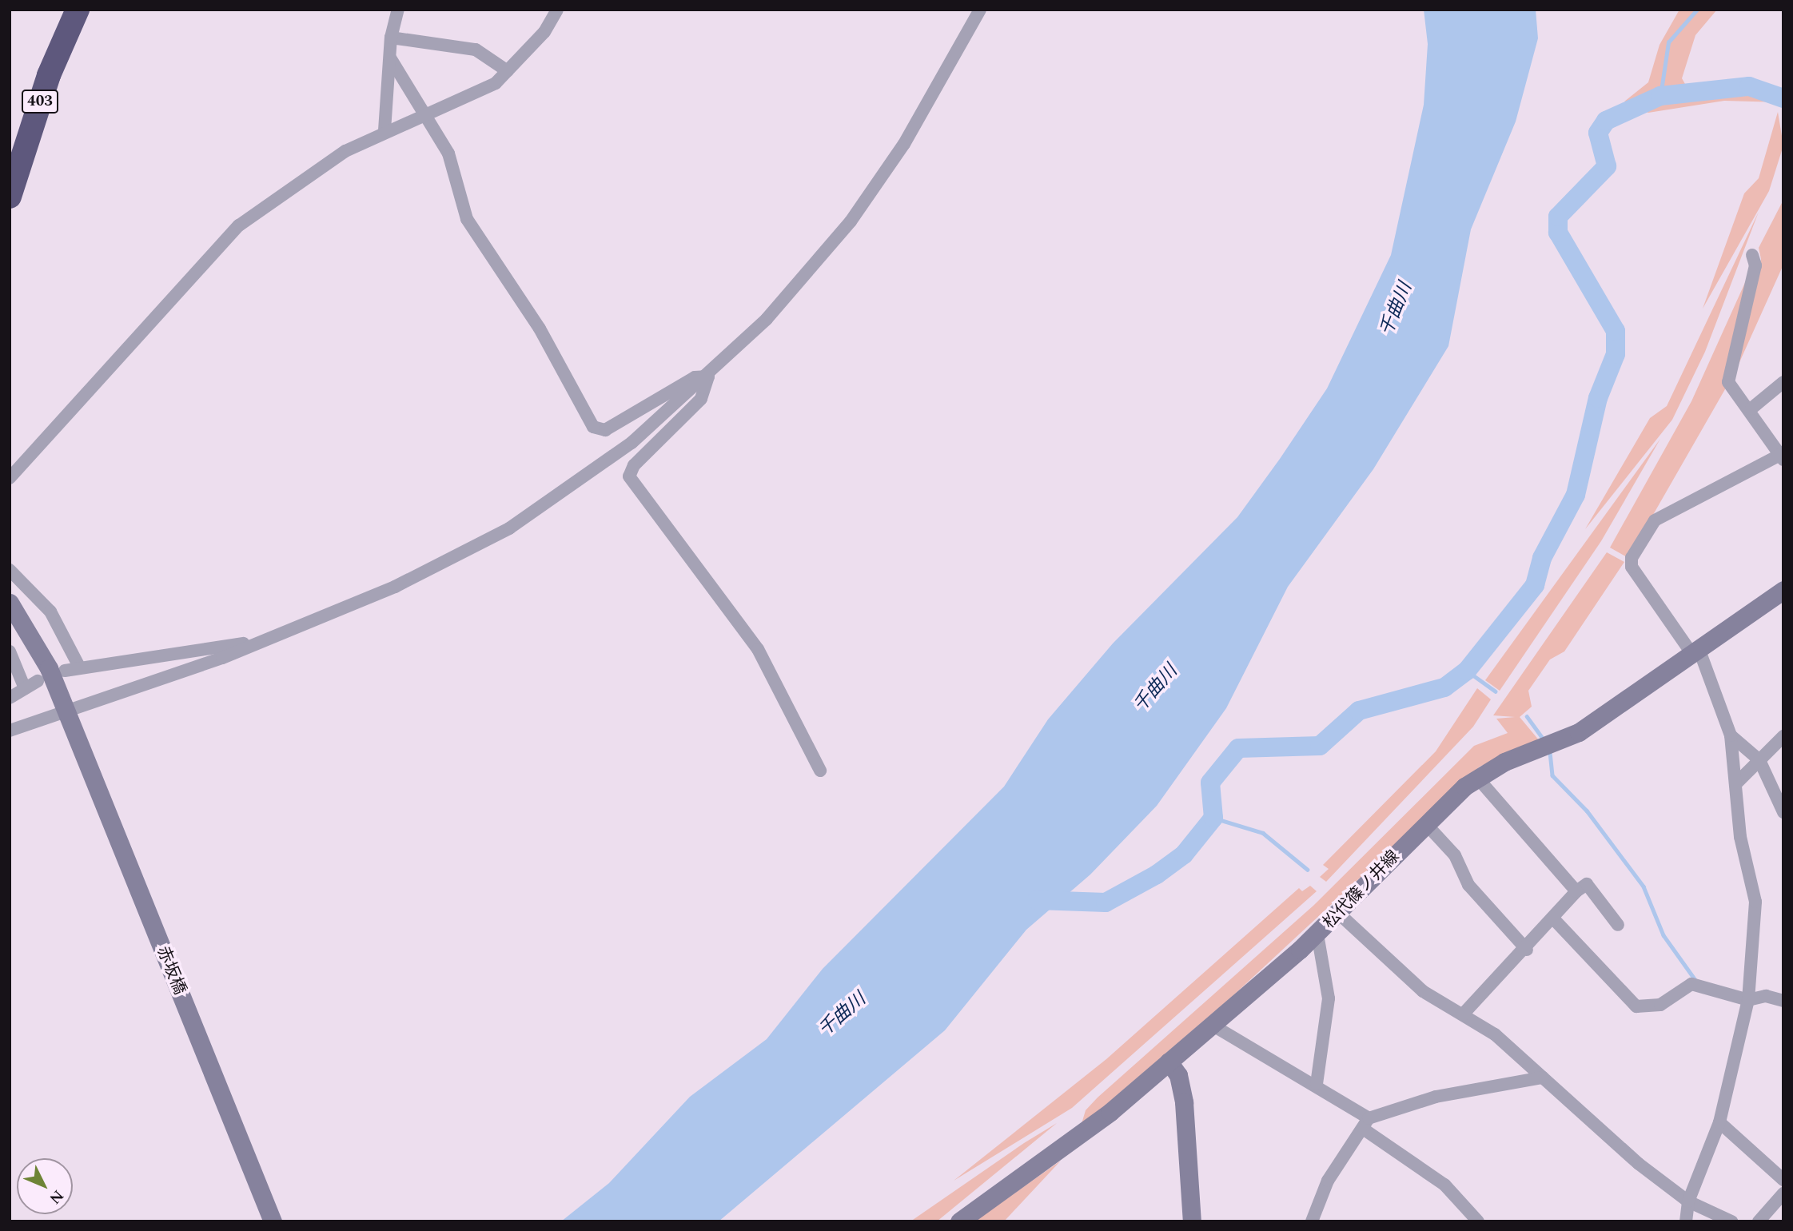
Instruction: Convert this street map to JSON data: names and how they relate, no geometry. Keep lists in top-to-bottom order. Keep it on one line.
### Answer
{"streets":{"highway":["403"],"main road":["松代篠ノ井線","赤坂橋"]},"water":["千曲川"],"north":"bottom right"}
